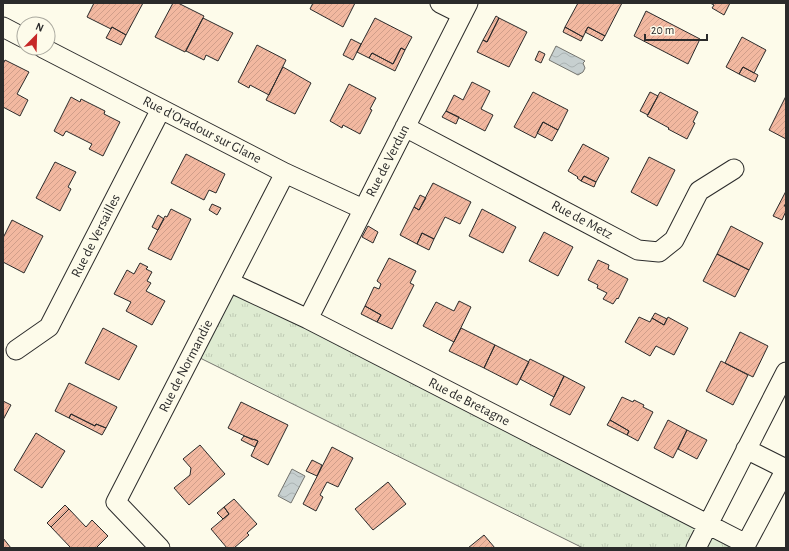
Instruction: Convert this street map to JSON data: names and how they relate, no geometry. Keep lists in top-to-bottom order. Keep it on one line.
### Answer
{"streets":{"street":["Rue d'Oradour sur Glane","Rue de Verdun","Rue de Metz","Rue de Versailles","Rue de Normandie","Rue de Bretagne"]},"crossings":[["Rue d'Oradour sur Glane","Rue de Verdun"],["Rue d'Oradour sur Glane","Rue de Versailles"],["Rue d'Oradour sur Glane","Rue de Normandie"],["Rue de Verdun","Rue de Metz"],["Rue de Verdun","Rue de Bretagne"],["Rue de Normandie","Rue de Bretagne"]],"scale_bar":"20 m","north":"top right"}
